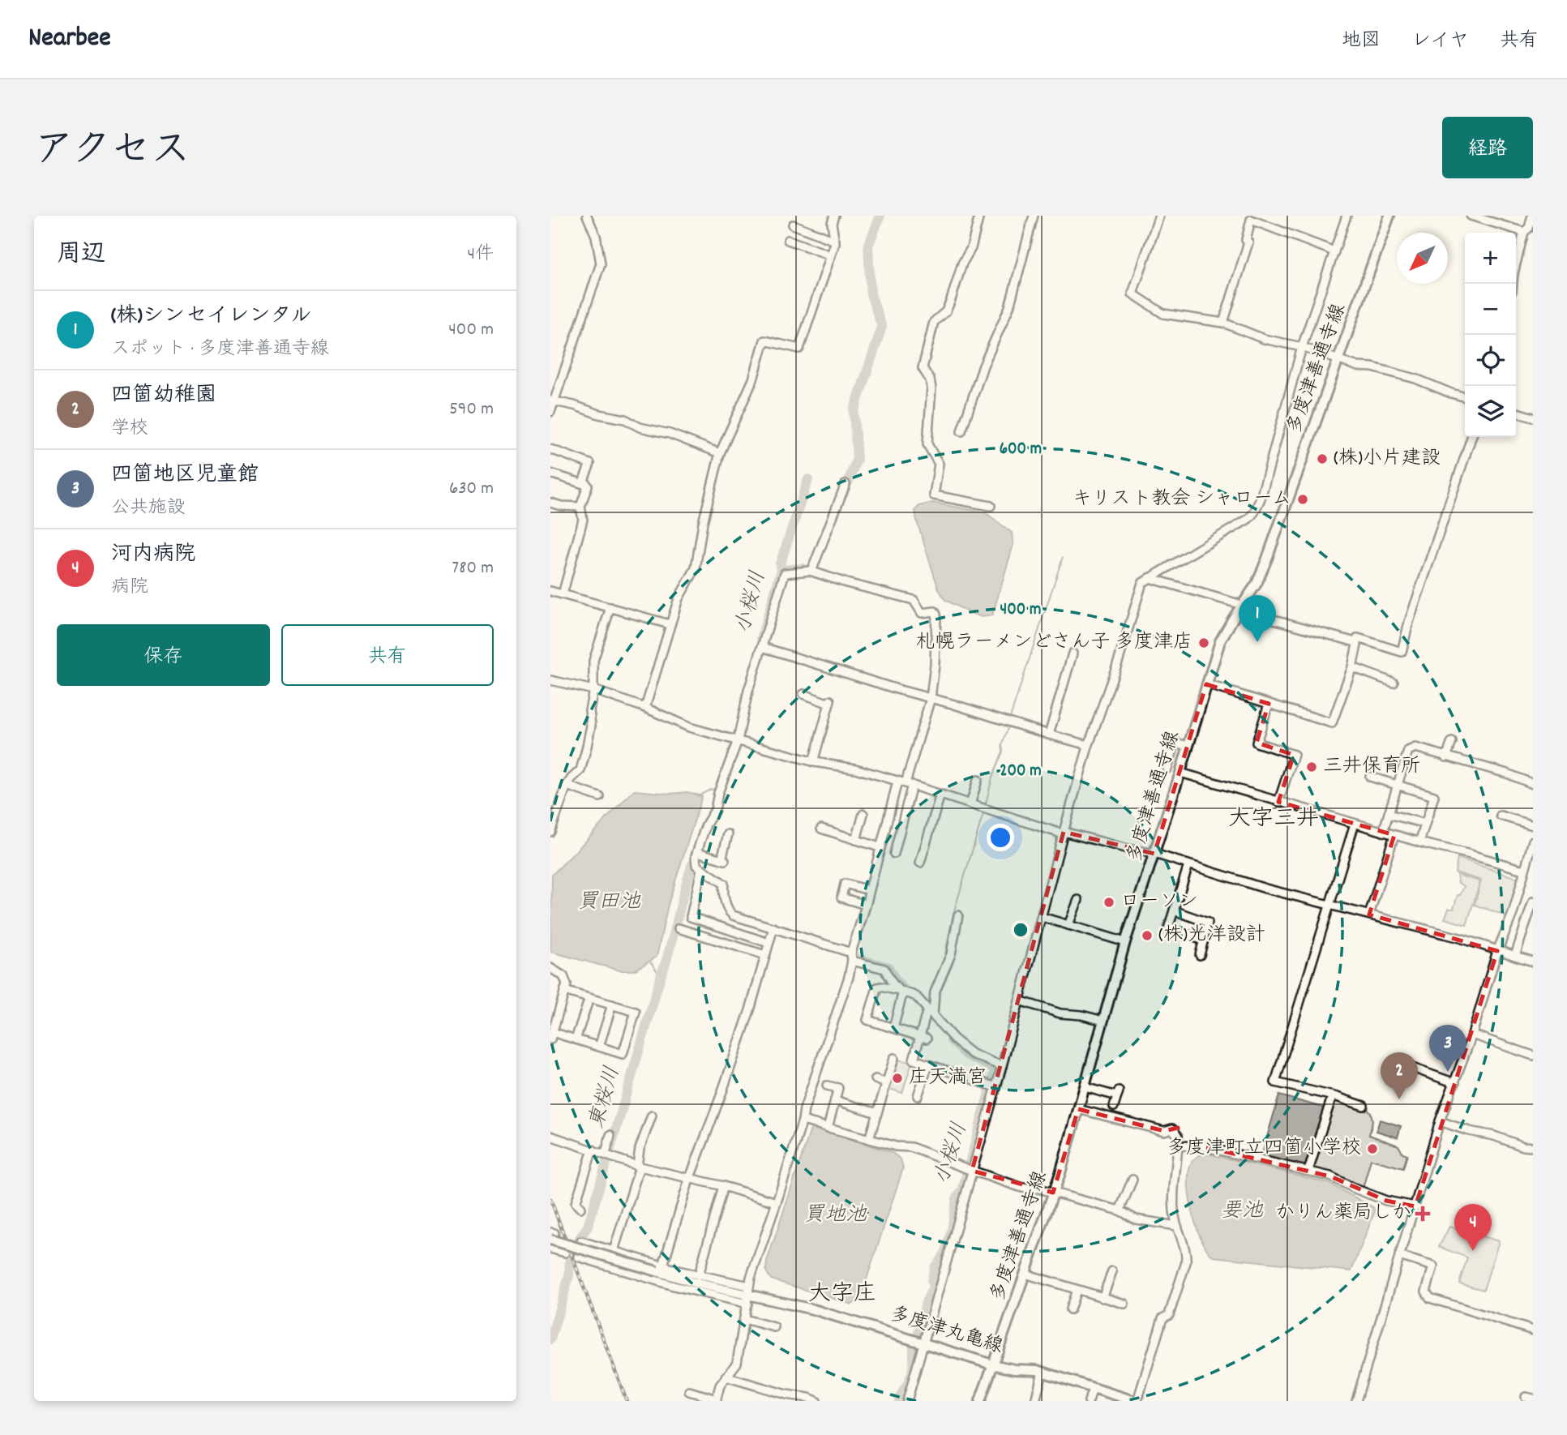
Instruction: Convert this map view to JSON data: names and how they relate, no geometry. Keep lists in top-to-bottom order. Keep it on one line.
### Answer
{"streets":{"main road":["多度津善通寺線","多度津丸亀線"]},"crossings":[["多度津善通寺線","多度津丸亀線"]],"districts":["大字三井","大字庄"],"water":["小桜川","買田池","東桜川","要池","買地池"],"places":{"other":["(株)小片建設","キリスト教会 シャローム","札幌ラーメンどさん子 多度津店","三井保育所","ローソン","(株)光洋設計","庄天満宮","多度津町立四箇小学校"],"health":["かりん薬局しか"]},"north":"bottom left","page":{"header":"Nearbee","nav":["地図","レイヤ","共有"],"title":"アクセス","buttons":["経路",["保存","共有"]],"heading":["周辺","4件"],"map_buttons":["+","−"],"list":[{"mark":"1","name":"(株)シンセイレンタル","note":"スポット · 多度津善通寺線","value":"400 m"},{"mark":"2","name":"四箇幼稚園","note":"学校","value":"590 m"},{"mark":"3","name":"四箇地区児童館","note":"公共施設","value":"630 m"},{"mark":"4","name":"河内病院","note":"病院","value":"780 m"}],"pins":["1","3","2","4"]},"rings":["600 m","400 m","200 m"]}
